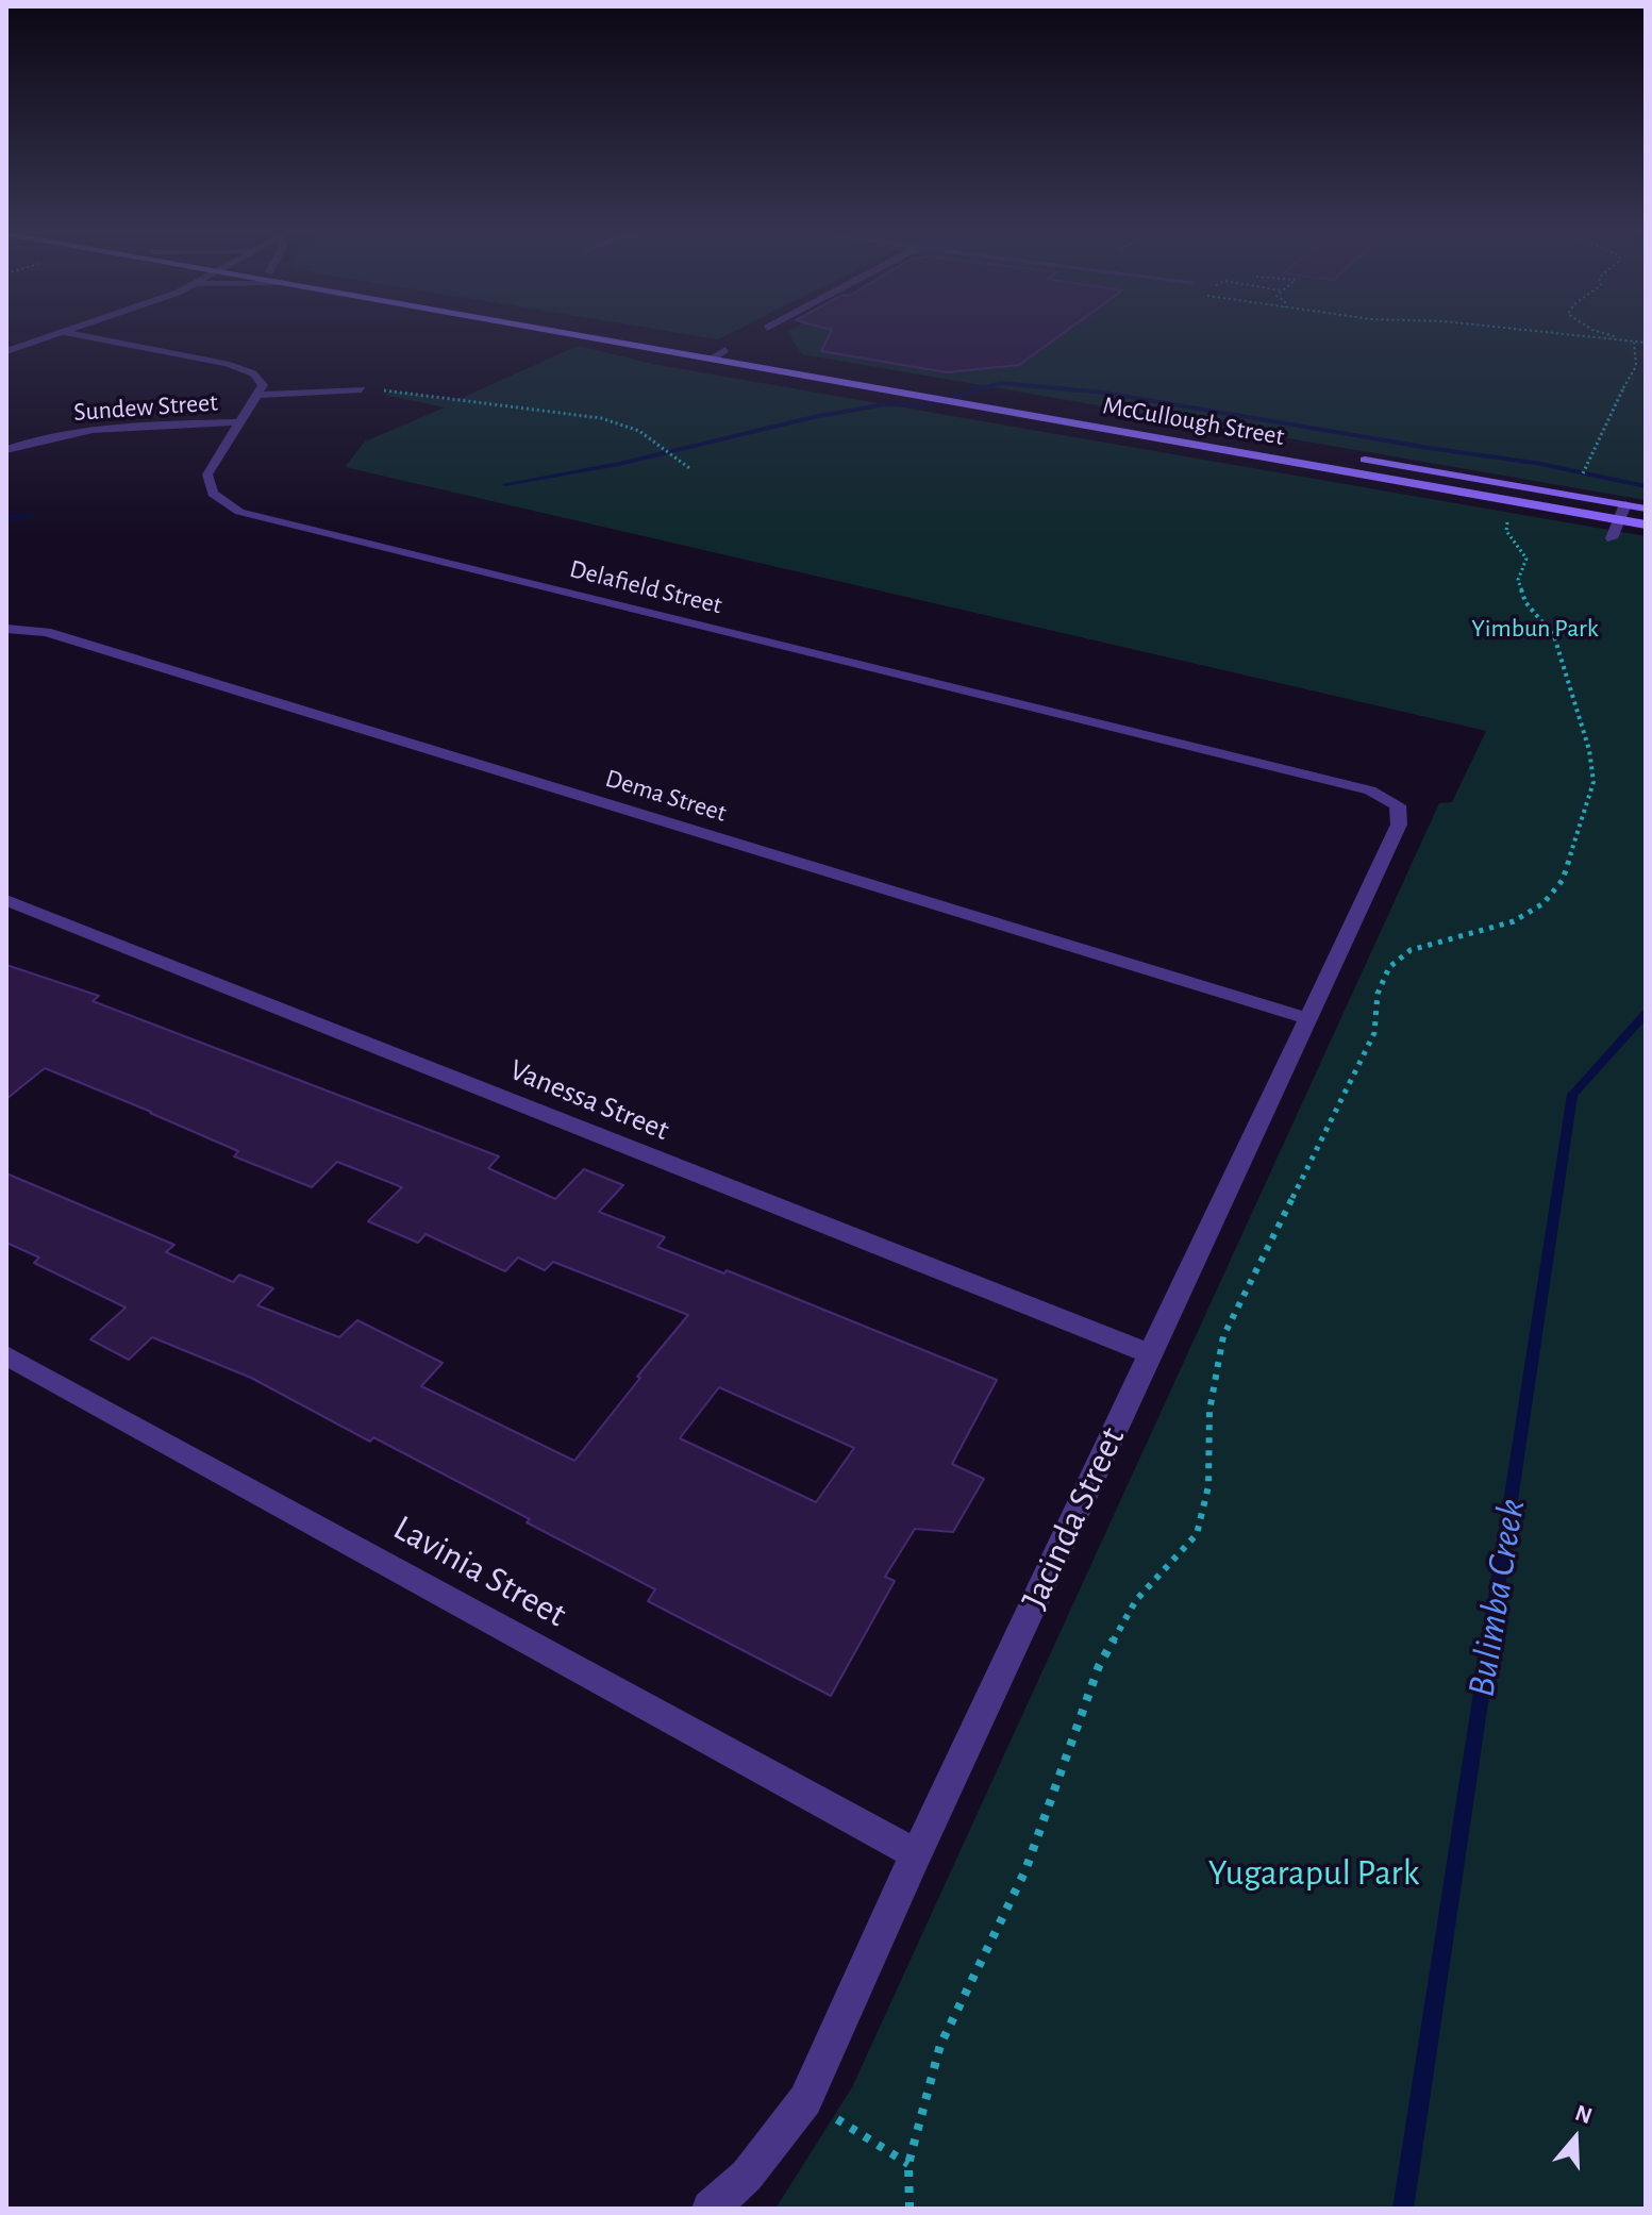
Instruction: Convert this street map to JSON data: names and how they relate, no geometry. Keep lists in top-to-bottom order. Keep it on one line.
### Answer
{"streets":{"main road":["McCullough Street"],"street":["Sundew Street","Delafield Street","Dema Street","Vanessa Street","Jacinda Street","Lavinia Street"]},"crossings":[["Sundew Street","Delafield Street"],["Delafield Street","Jacinda Street"],["Dema Street","Jacinda Street"],["Vanessa Street","Jacinda Street"],["Jacinda Street","Lavinia Street"]],"water":["Bulimba Creek"],"parks":["Yimbun Park","Yugarapul Park"],"north":"top"}
